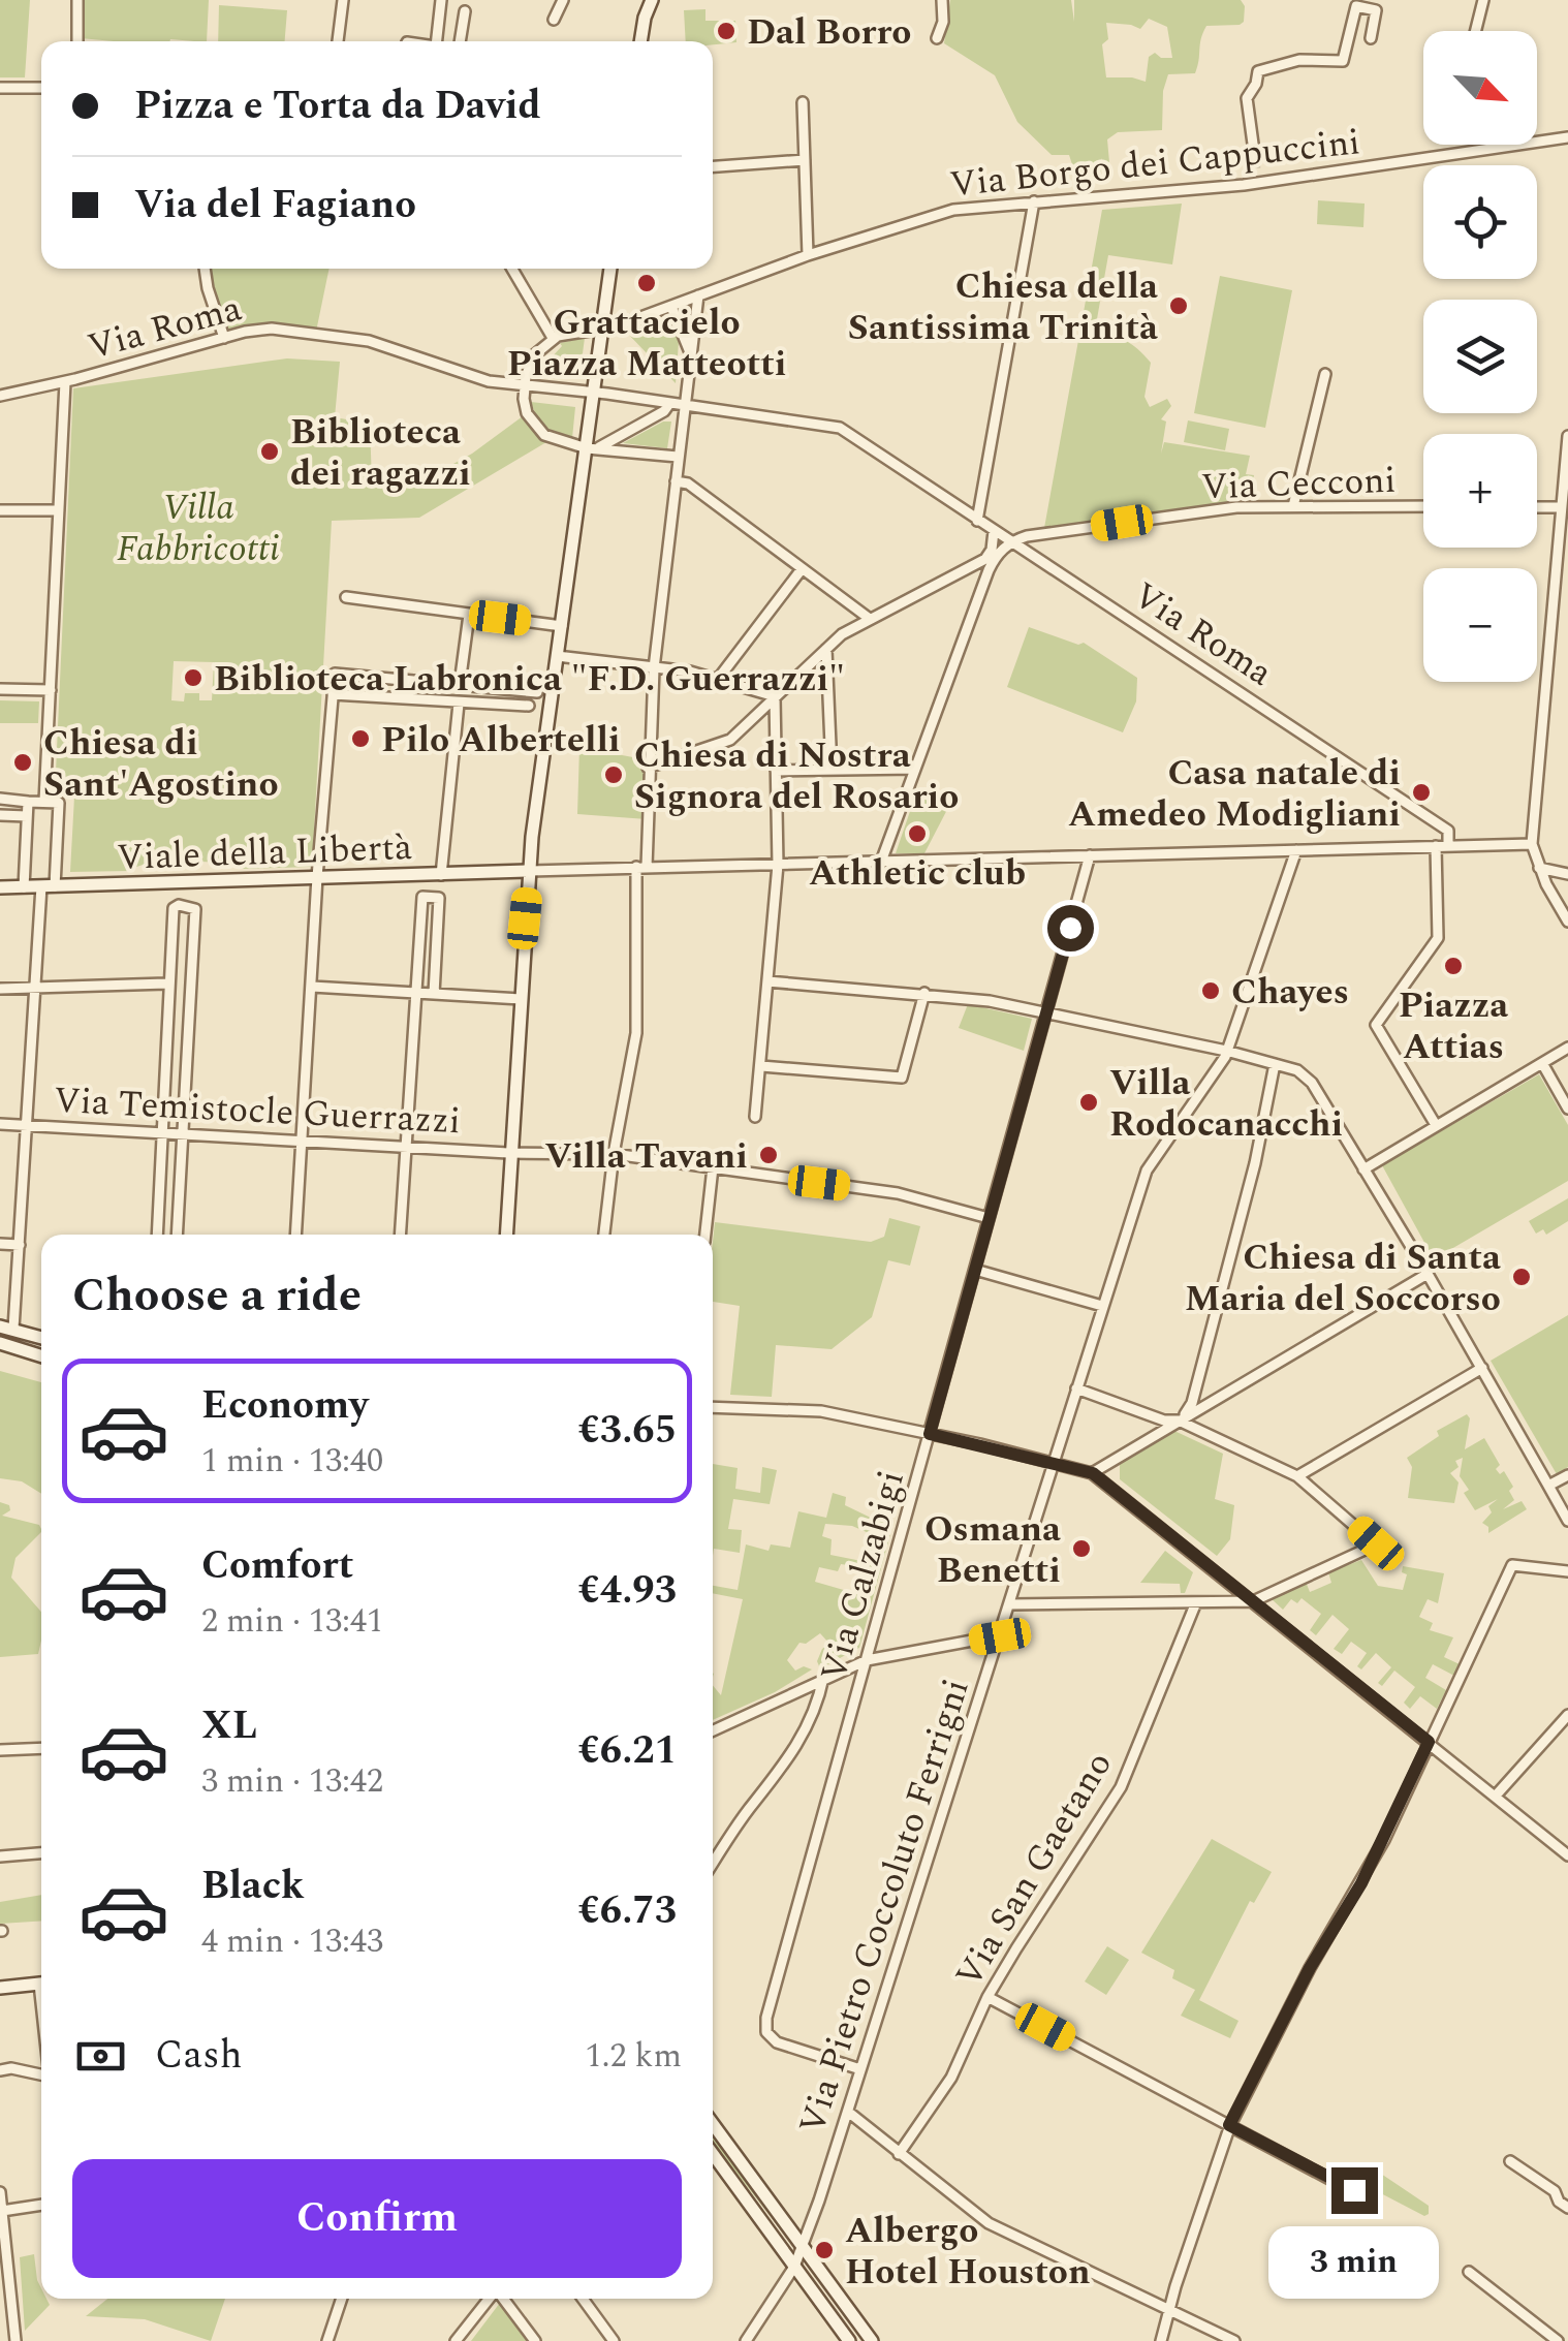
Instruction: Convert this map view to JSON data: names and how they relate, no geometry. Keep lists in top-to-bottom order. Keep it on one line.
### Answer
{"streets":{"street":["Via Borgo dei Cappuccini","Via Roma","Via Cecconi","Viale della Libertà","Via Temistocle Guerrazzi","Via Calzabigi","Via San Gaetano","Via Pietro Coccoluto Ferrigni"]},"crossings":[["Via Roma","Via Cecconi"],["Via Temistocle Guerrazzi","Via Calzabigi"],["Via Calzabigi","Via Pietro Coccoluto Ferrigni"]],"parks":["Villa Fabbricotti"],"places":["Dal Borro","Grattacielo Piazza Matteotti","Chiesa della Santissima Trinità","Biblioteca dei ragazzi","Biblioteca Labronica \"F.D. Guerrazzi\"","Pilo Albertelli","Chiesa di Sant'Agostino","Chiesa di Nostra Signora del Rosario","Casa natale di Amedeo Modigliani","Athletic club","Piazza Attias","Chayes","Villa Rodocanacchi","Villa Tavani","Chiesa di Santa Maria del Soccorso","Osmana Benetti","Albergo Hotel Houston"],"north":"bottom right","page":{"map_buttons":["+","−"],"banner":["Pizza e Torta da David","Via del Fagiano"],"heading":"Choose a ride","list":[{"name":"Economy","note":"1 min · 13:40","value":"€3.65"},{"name":"Comfort","note":"2 min · 13:41","value":"€4.93"},{"name":"XL","note":"3 min · 13:42","value":"€6.21"},{"name":"Black","note":"4 min · 13:43","value":"€6.73"}],"pay":["Cash","1.2 km"],"buttons":"Confirm","bubble":"3 min"}}
